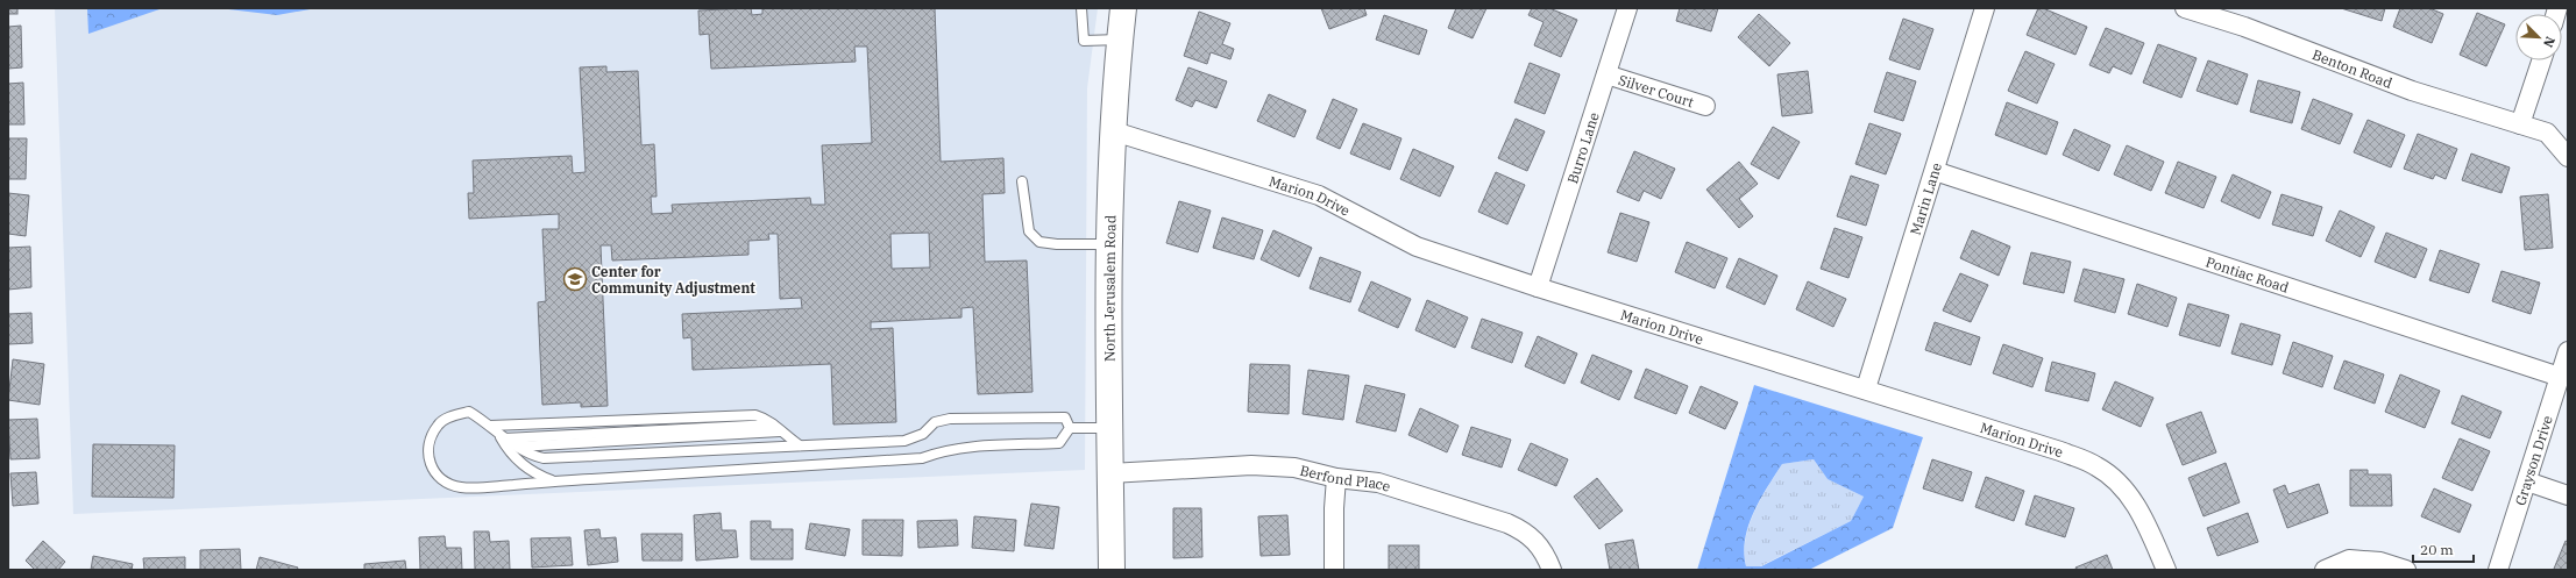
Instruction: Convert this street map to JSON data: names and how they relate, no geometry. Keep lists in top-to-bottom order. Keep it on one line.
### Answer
{"streets":{"main road":["North Jerusalem Road"],"street":["Benton Road","Silver Court","Burro Lane","Marion Drive","Marin Lane","Pontiac Road","Grayson Drive","Berfond Place"]},"crossings":[["Silver Court","Burro Lane"],["Burro Lane","Marion Drive"],["Marion Drive","Marin Lane"],["Marion Drive","North Jerusalem Road"],["Marin Lane","Pontiac Road"],["Pontiac Road","Grayson Drive"],["North Jerusalem Road","Berfond Place"]],"places":{"school or university":["Center for Community Adjustment"]},"scale_bar":"20 m","north":"bottom right"}
